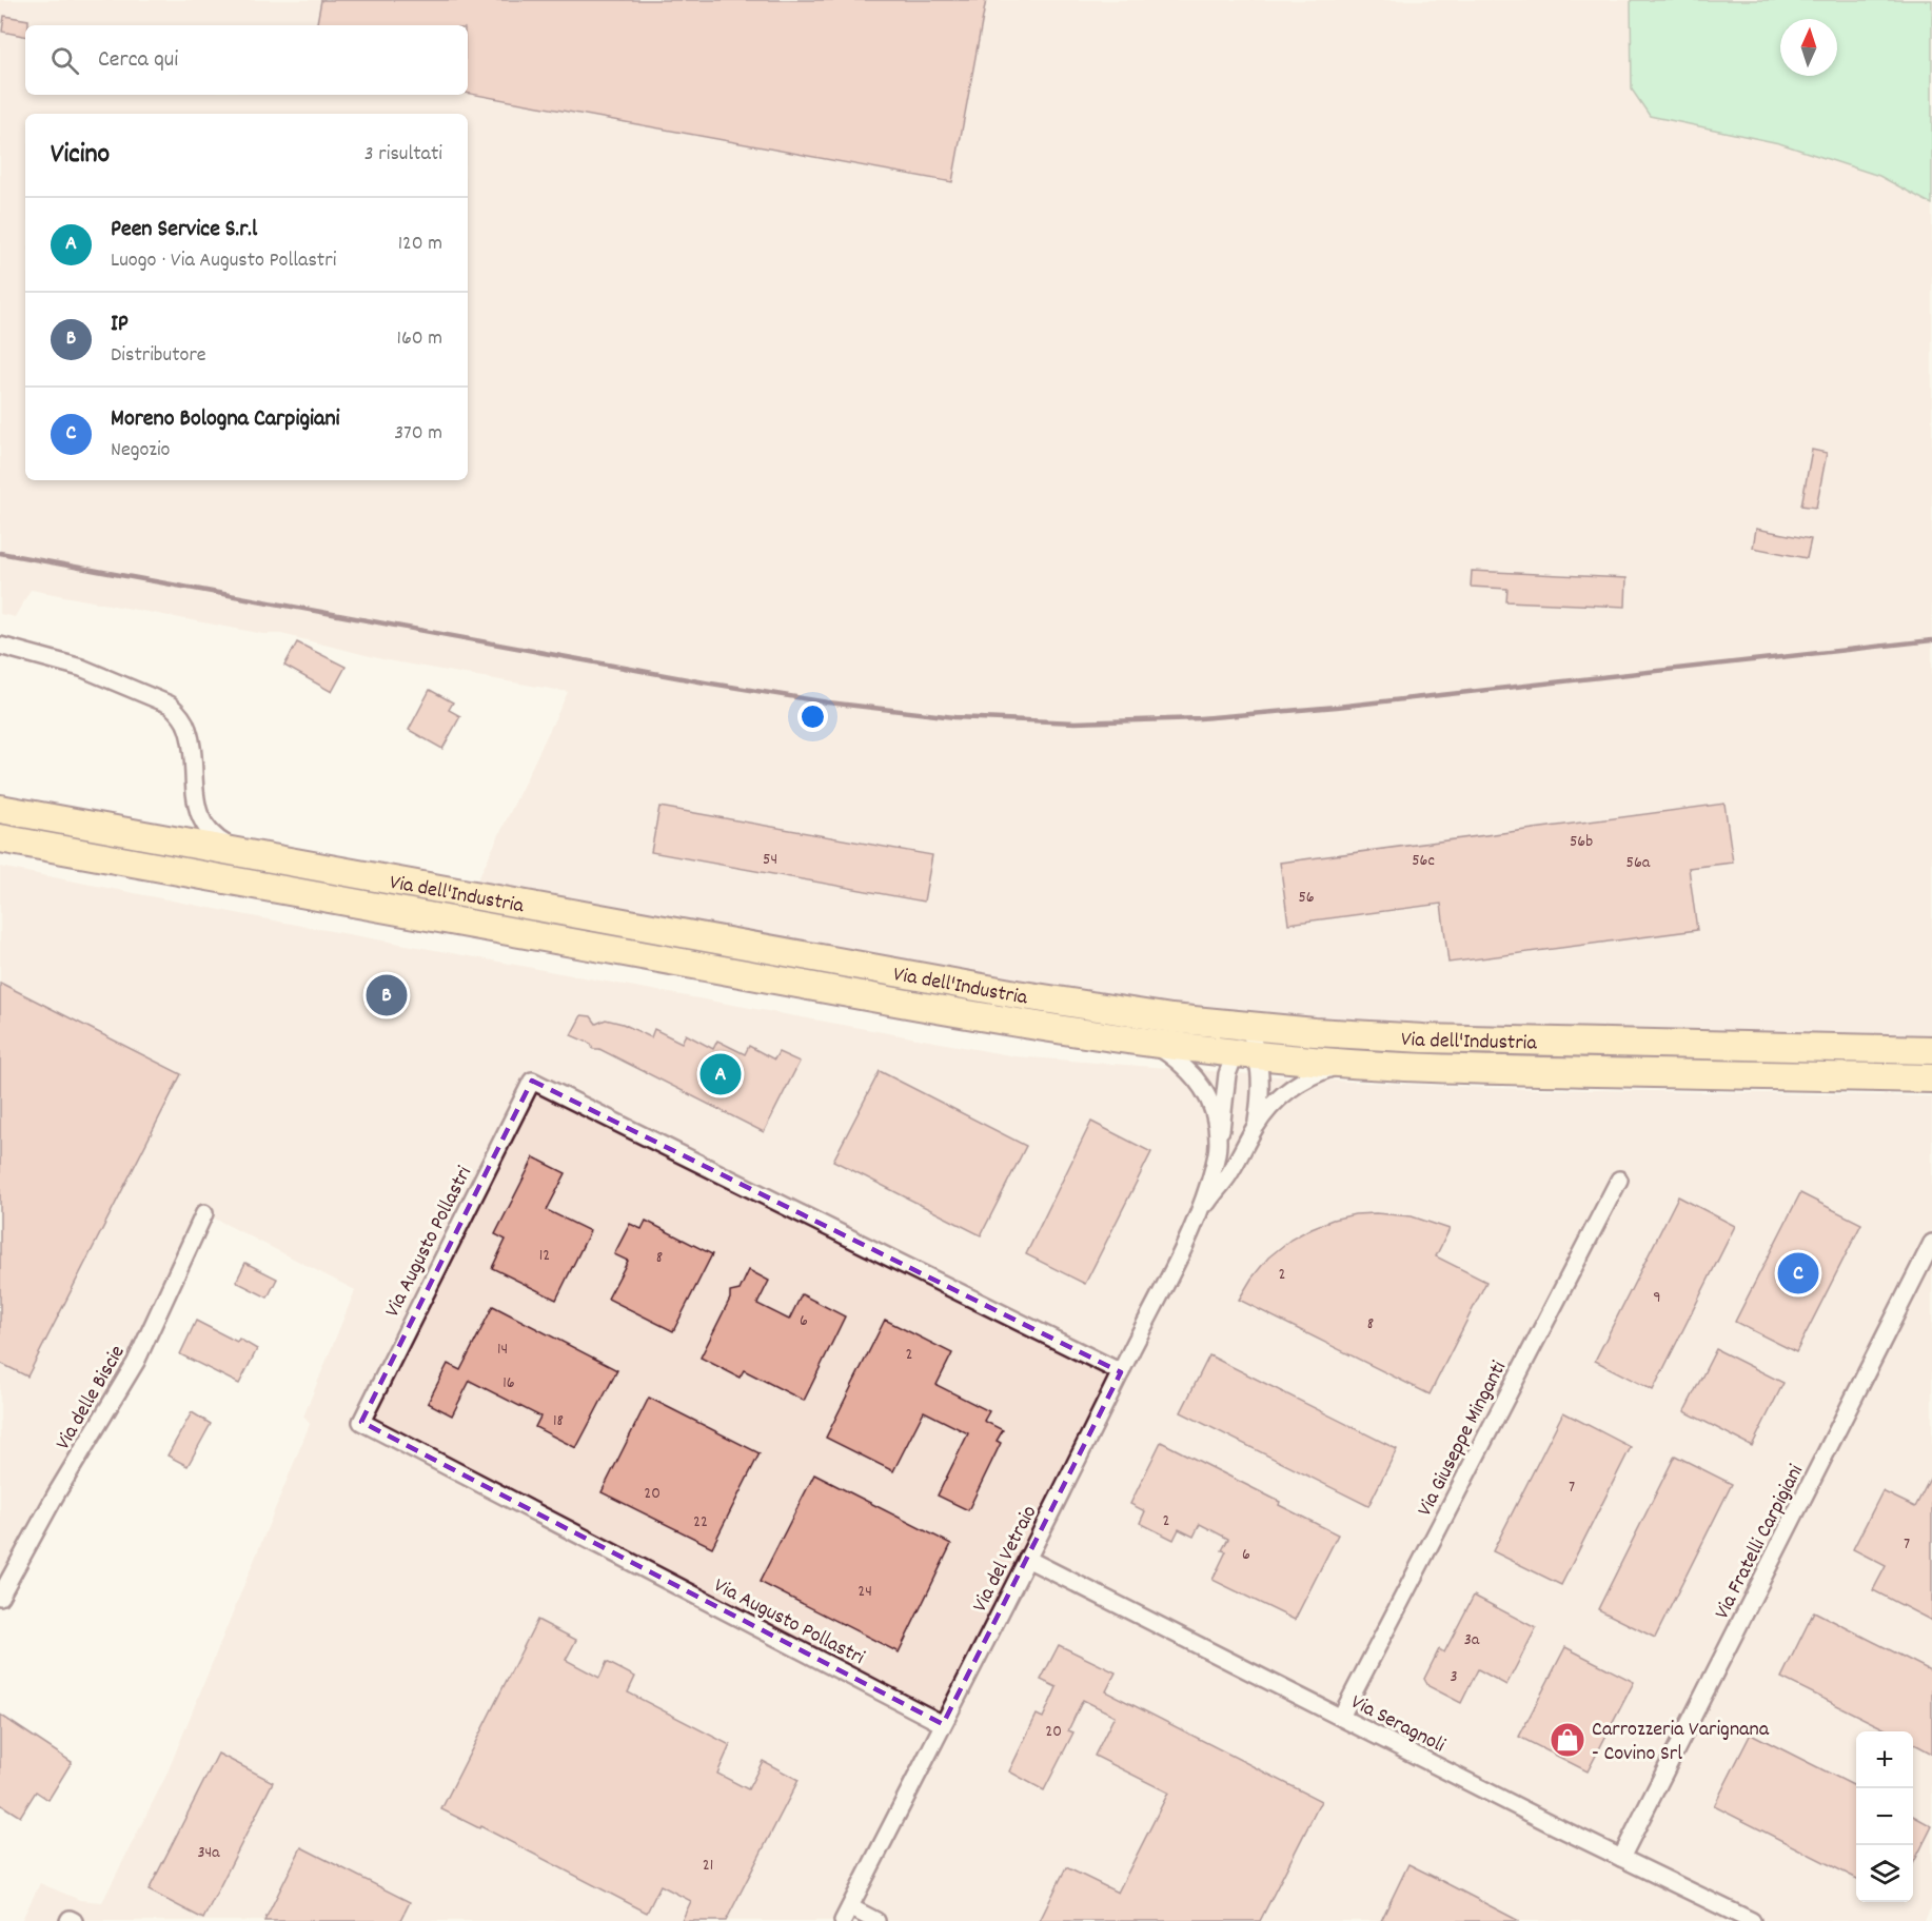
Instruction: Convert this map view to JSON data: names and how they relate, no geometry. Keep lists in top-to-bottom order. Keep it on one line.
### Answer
{"streets":{"main road":["Via dell'Industria"],"street":["Via Augusto Pollastri","Via delle Biscie","Via Giuseppe Minganti","Via Fratelli Carpigiani","Via del Vetraio","Via Seragnoli"]},"crossings":[["Via dell'Industria","Via del Vetraio"],["Via Augusto Pollastri","Via del Vetraio"],["Via Giuseppe Minganti","Via Seragnoli"],["Via Fratelli Carpigiani","Via Seragnoli"],["Via del Vetraio","Via Seragnoli"]],"places":{"shop":["Carrozzeria Varignana - Covino Srl"]},"house_numbers":["56b","54","56c","56a","56","12","8","2","9","6","8","14","2","16","18","7","20","2","22","7","6","24","3a","3","20","34a","21"],"north":"top","page":{"search":"Cerca qui","heading":["Vicino","3 risultati"],"list":[{"mark":"A","name":"Peen Service S.r.l","note":"Luogo · Via Augusto Pollastri","value":"120 m"},{"mark":"B","name":"IP","note":"Distributore","value":"160 m"},{"mark":"C","name":"Moreno Bologna Carpigiani","note":"Negozio","value":"370 m"}],"pins":["B","A","C"],"map_buttons":["+","−"]}}
